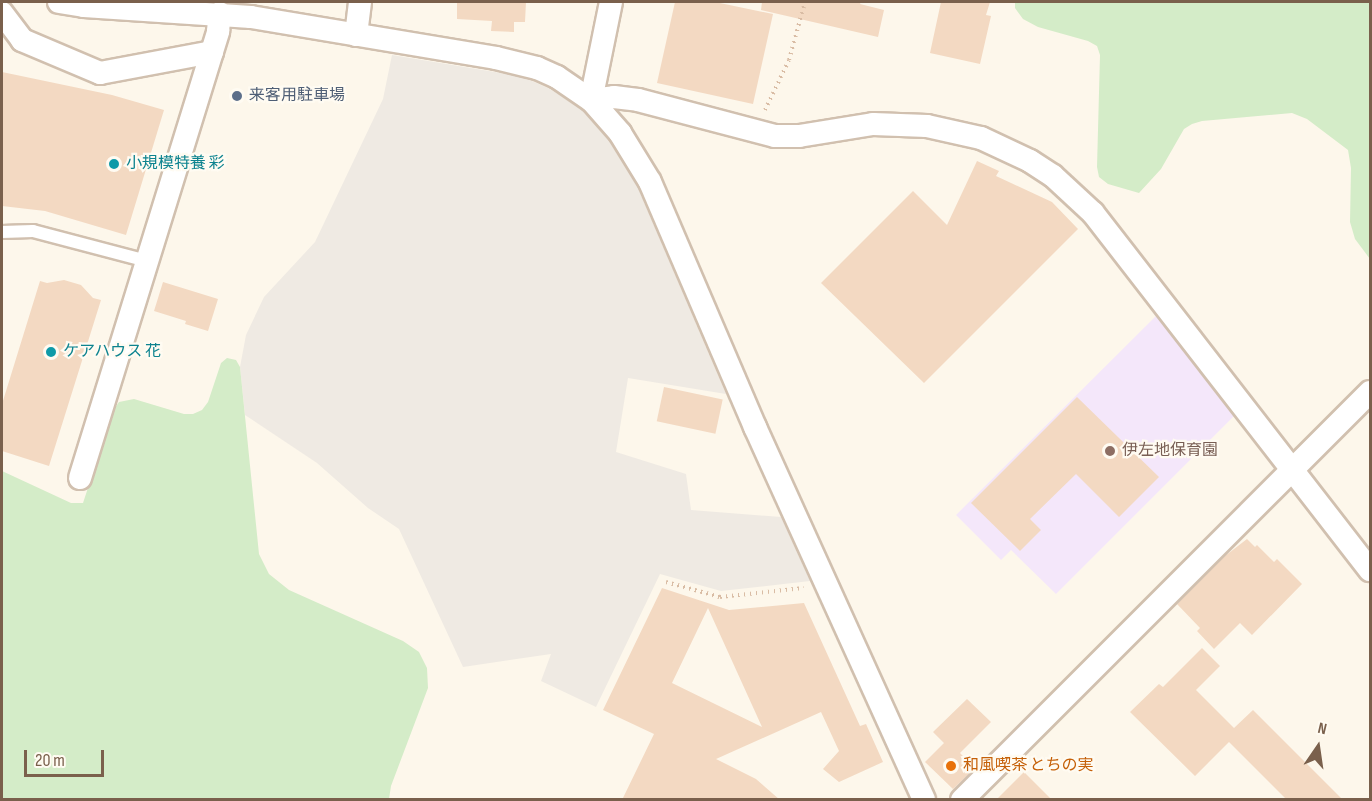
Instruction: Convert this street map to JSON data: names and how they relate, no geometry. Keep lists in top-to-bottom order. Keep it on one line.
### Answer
{"places":["来客用駐車場","小規模特養 彩","ケアハウス 花","伊左地保育園","和風喫茶 とちの実"],"scale_bar":"20 m","north":"top"}
